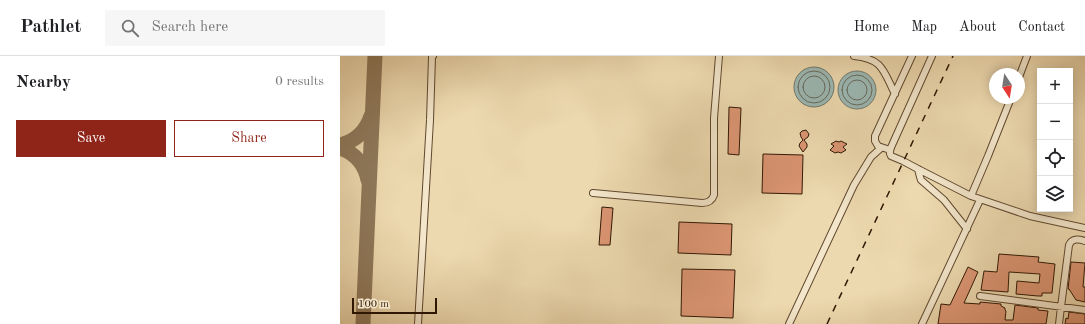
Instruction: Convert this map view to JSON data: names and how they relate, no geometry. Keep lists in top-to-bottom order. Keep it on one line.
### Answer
{"scale_bar":"100 m","north":"bottom","page":{"header":"Pathlet","search":"Search here","nav":["Home","Map","About","Contact"],"heading":["Nearby","0 results"],"map_buttons":["+","−"],"buttons":["Save","Share"],"scale":"100 m"}}
